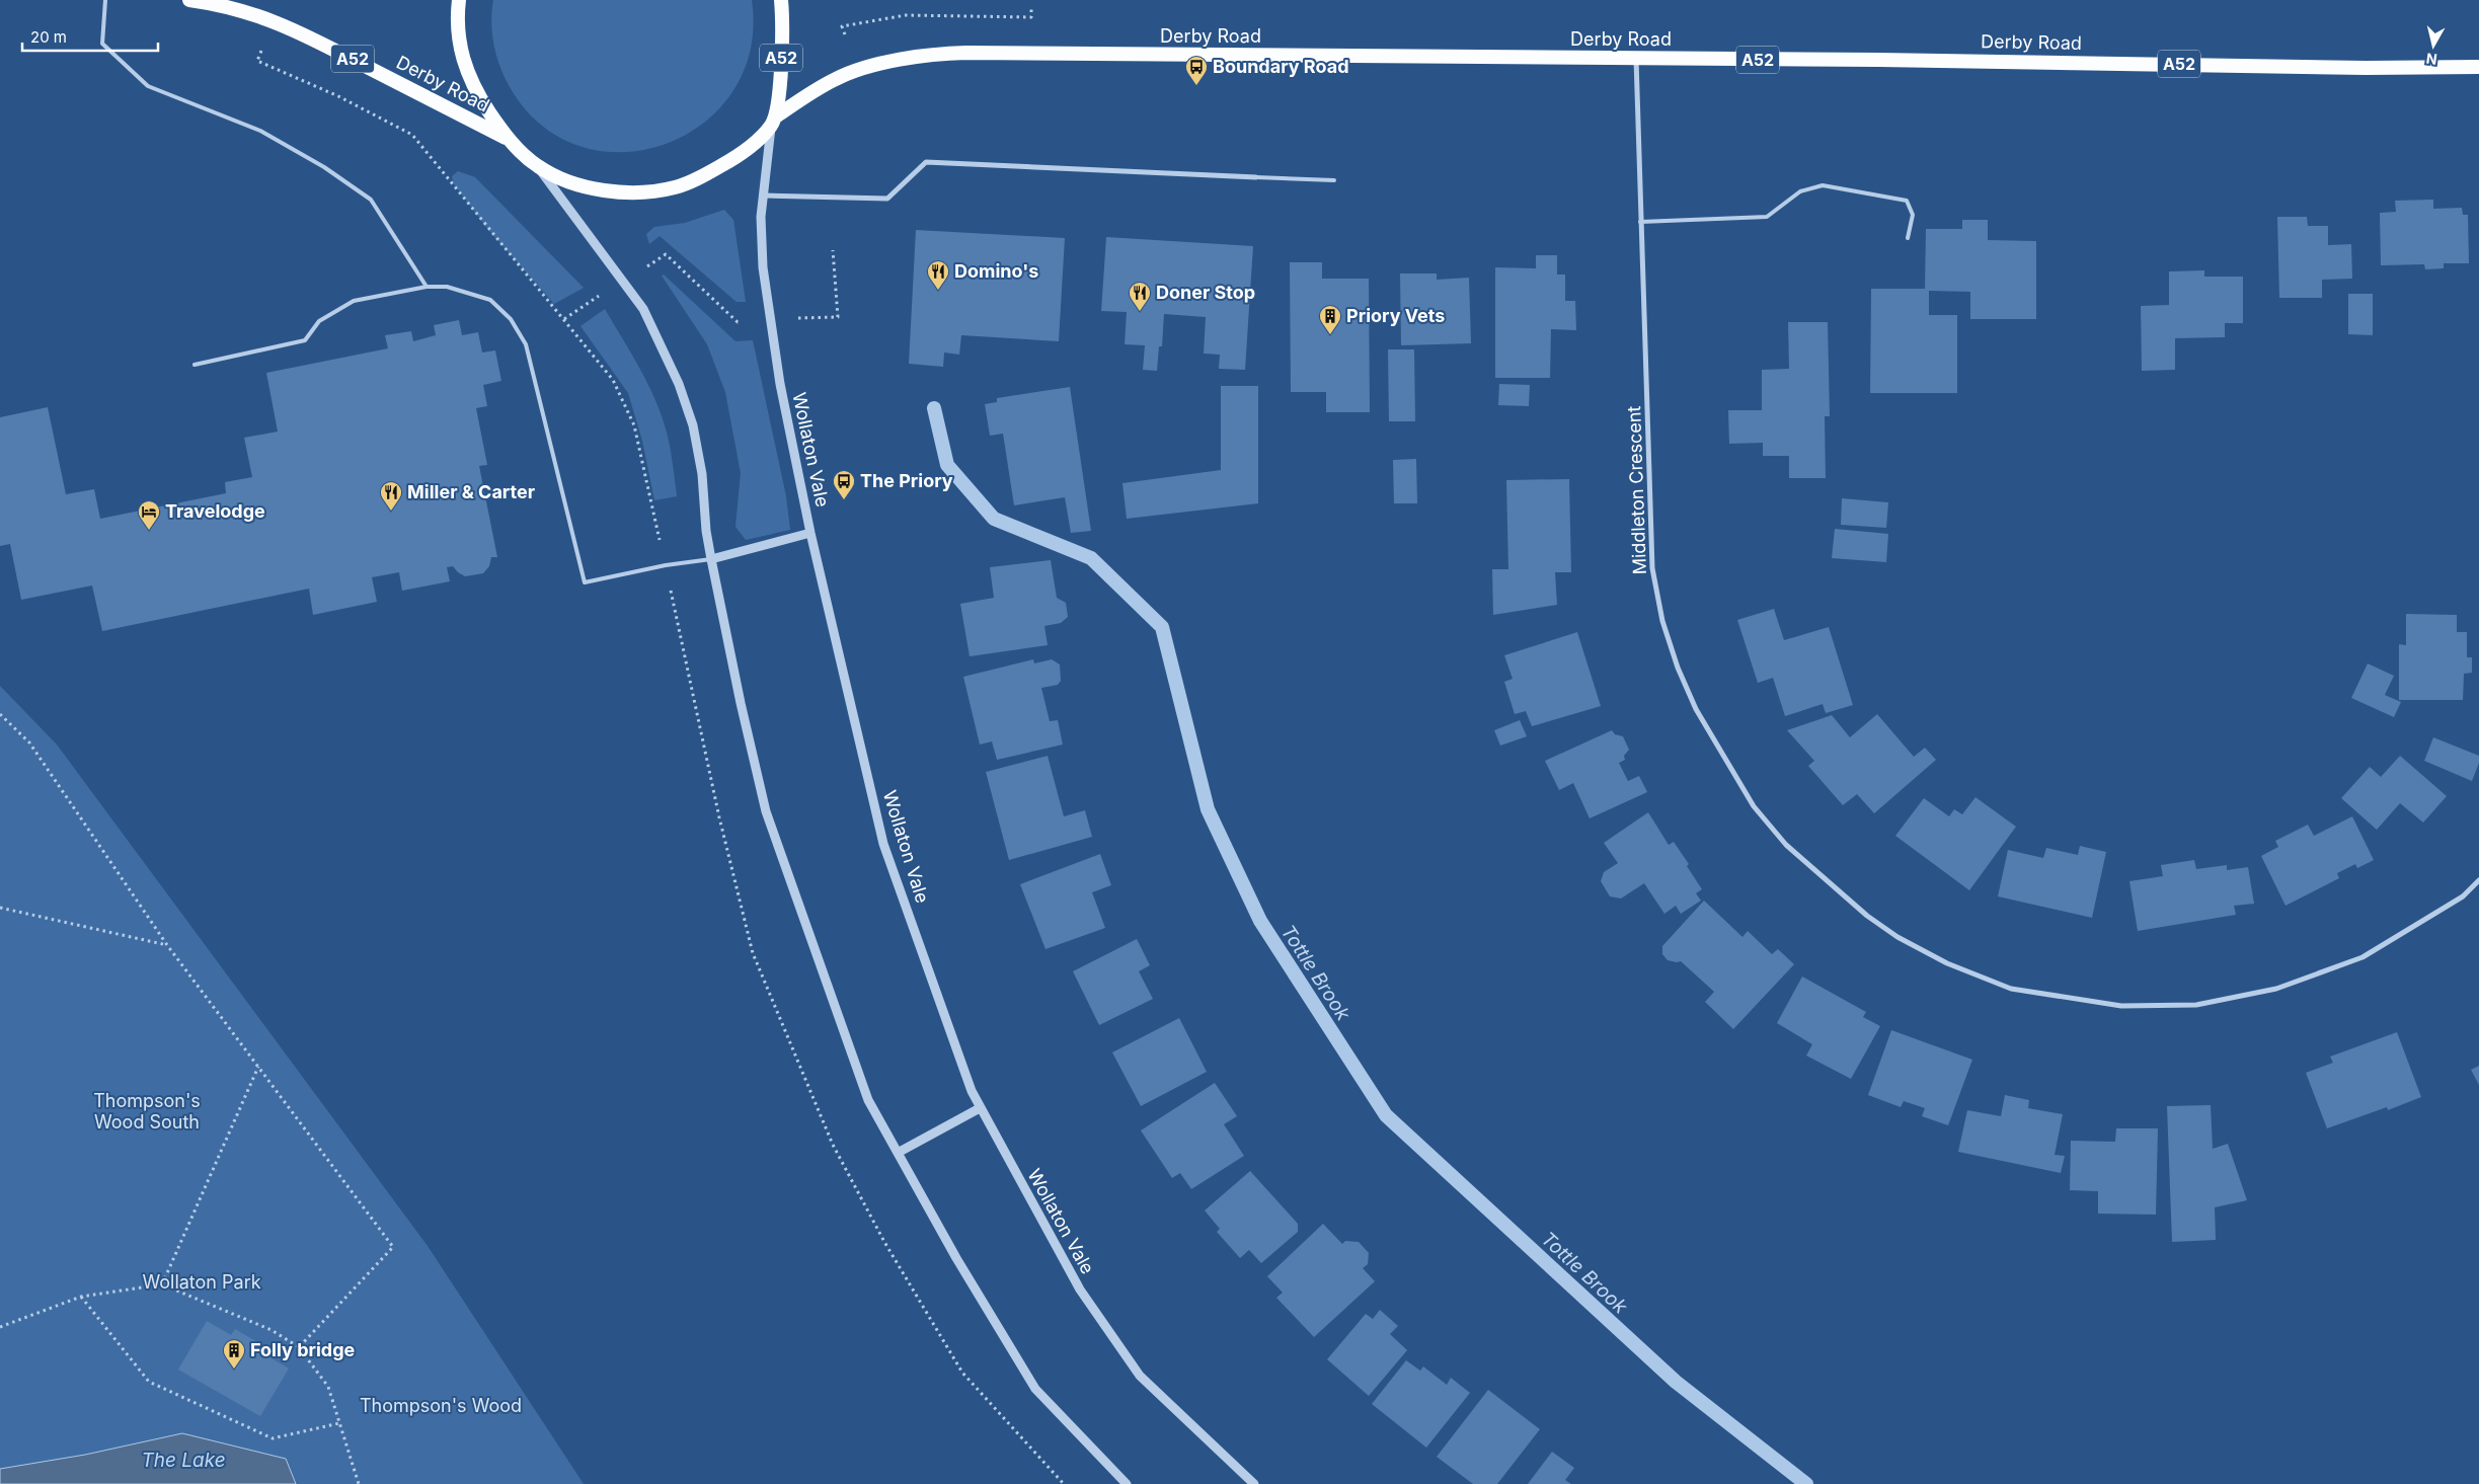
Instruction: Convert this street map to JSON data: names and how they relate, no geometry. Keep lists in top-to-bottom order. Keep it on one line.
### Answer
{"streets":{"highway":["Derby Road","A52"],"street":["Wollaton Vale","Middleton Crescent"]},"crossings":[["Derby Road","A52"],["Derby Road","Wollaton Vale"],["Derby Road","Middleton Crescent"],["A52","Wollaton Vale"]],"water":["Tottle Brook","The Lake"],"parks":["Thompson's Wood South","Wollaton Park","Thompson's Wood"],"places":{"bus stop":["Boundary Road","The Priory"],"restaurant":["Domino's","Doner Stop","Miller & Carter"],"building":["Priory Vets","Folly bridge"],"hotel":["Travelodge"]},"scale_bar":"20 m","north":"bottom"}
